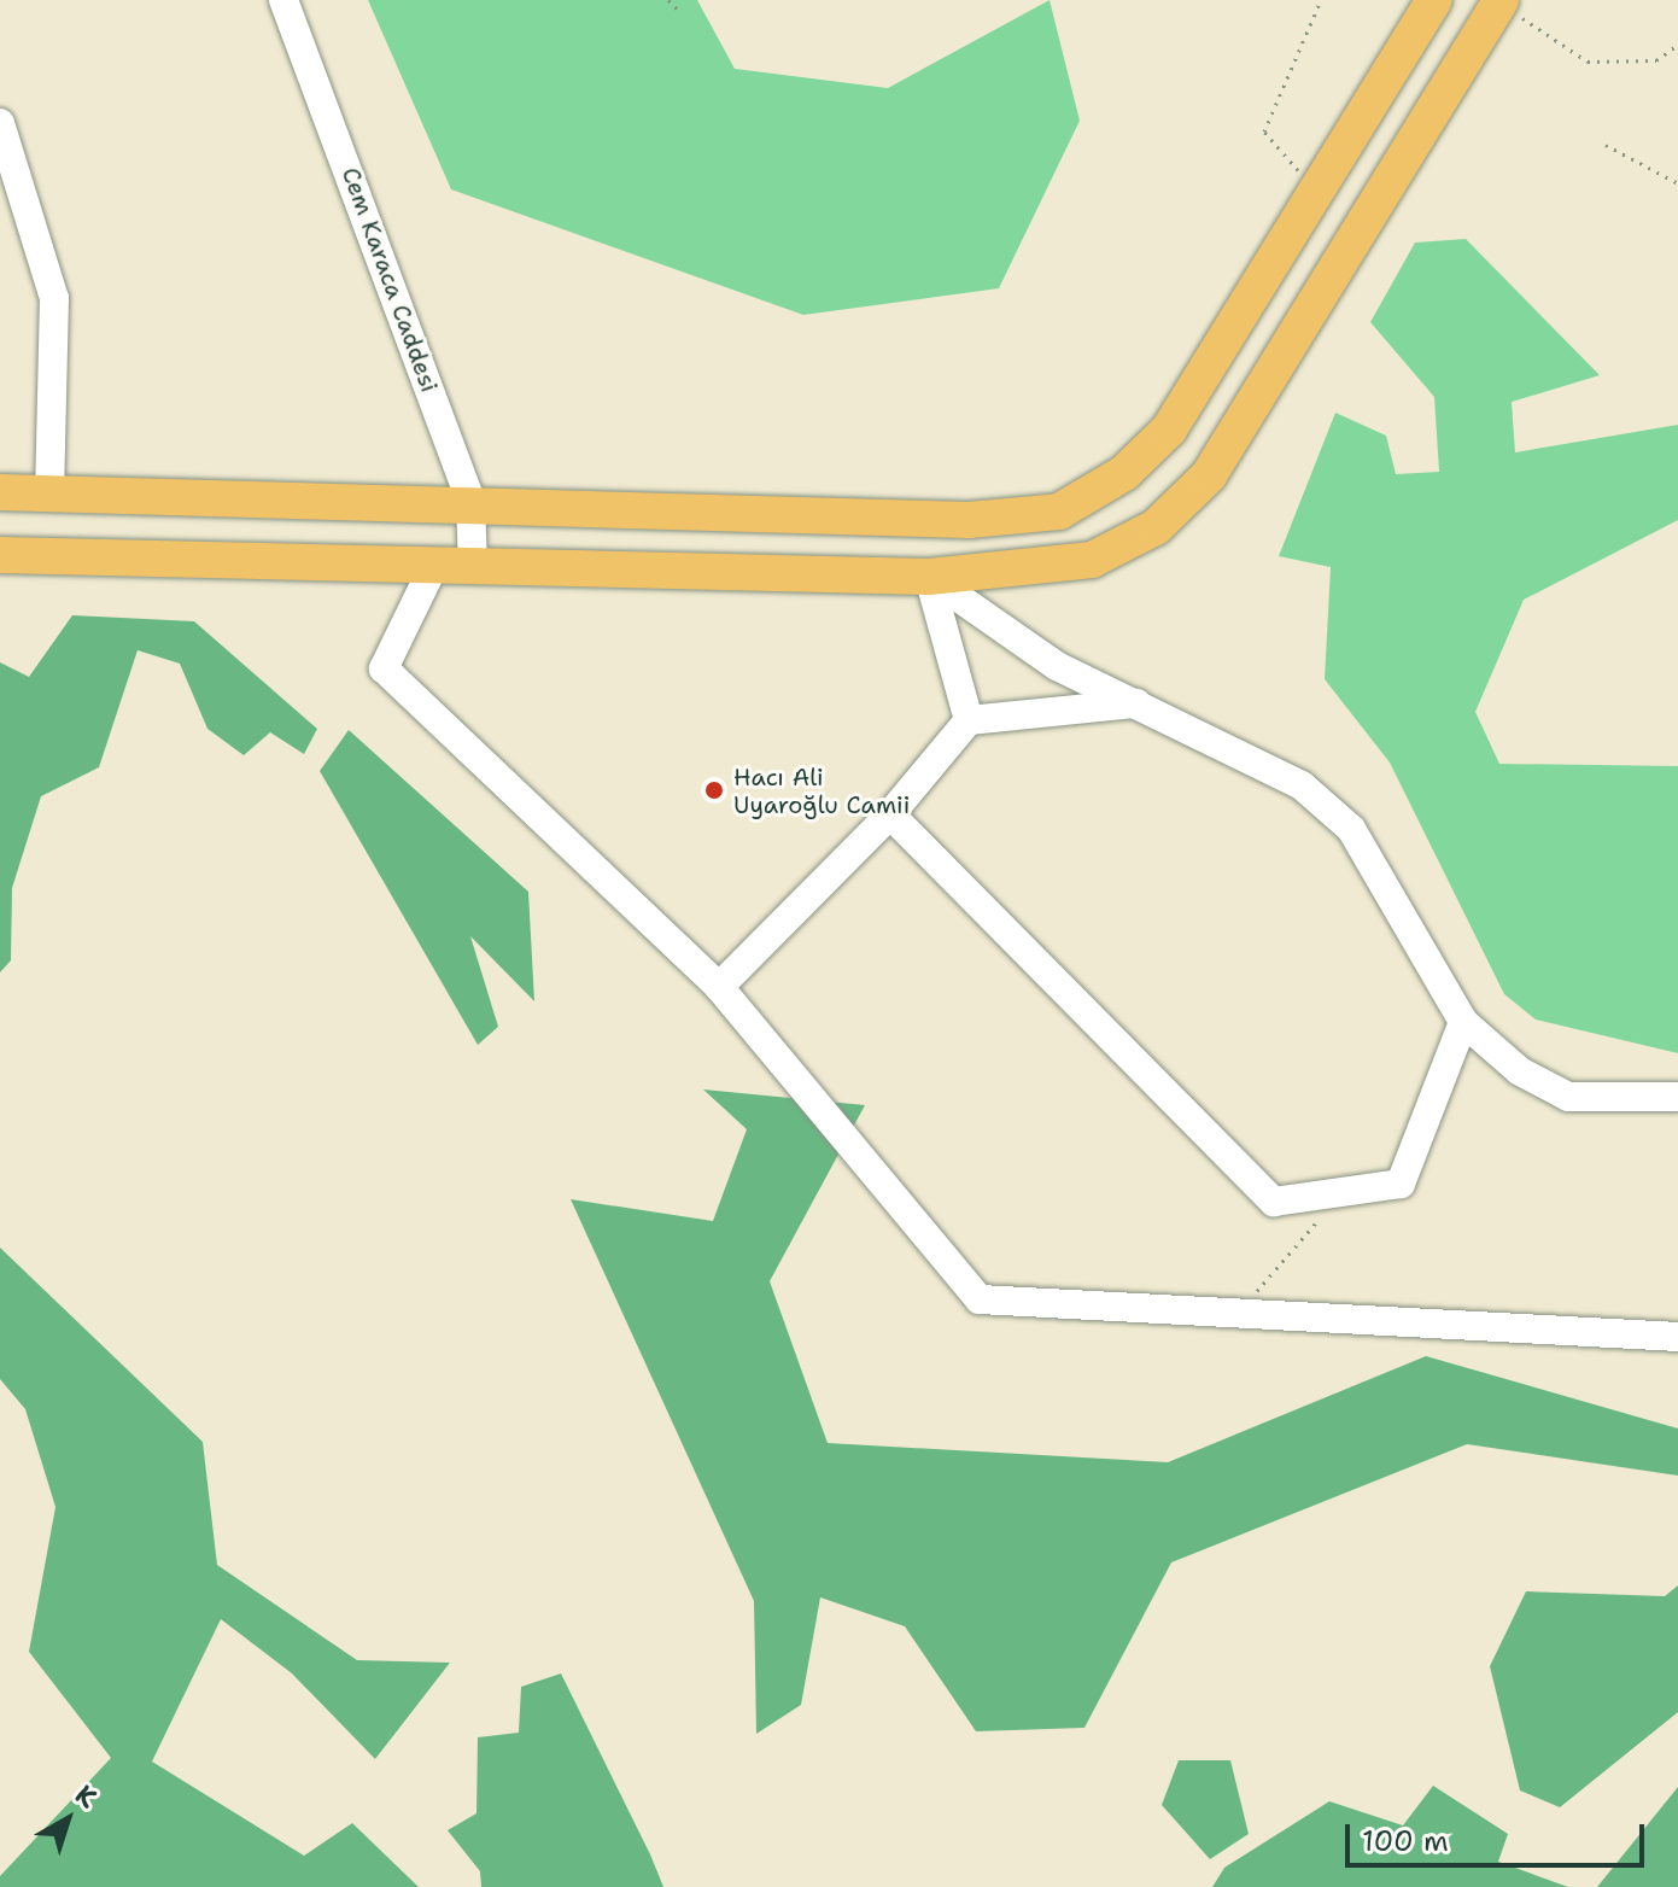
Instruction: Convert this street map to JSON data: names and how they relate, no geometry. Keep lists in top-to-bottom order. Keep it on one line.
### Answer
{"streets":{"street":["Cem Karaca Caddesi"]},"places":["Hacı Ali Uyaroğlu Camii"],"scale_bar":"100 m","north":"top right"}
